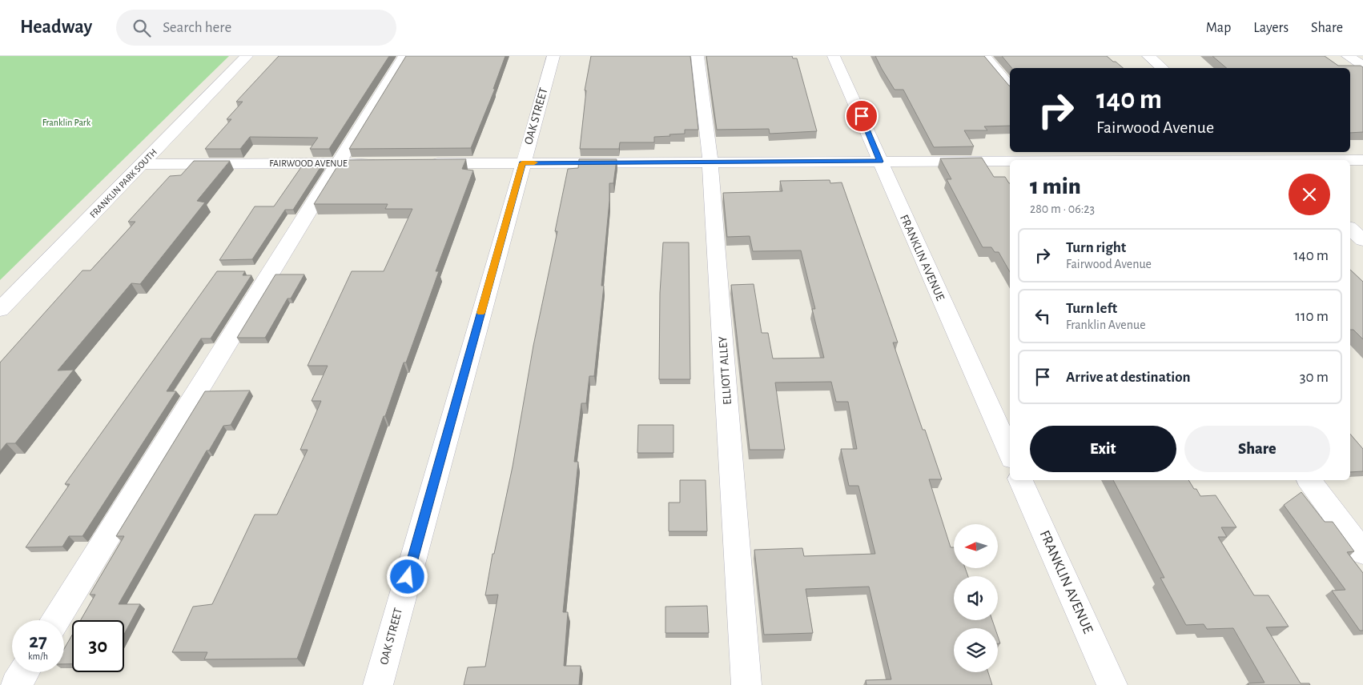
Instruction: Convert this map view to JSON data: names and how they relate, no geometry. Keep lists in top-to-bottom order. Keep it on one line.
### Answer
{"streets":{"street":["OAK STREET","FAIRWOOD AVENUE","FRANKLIN PARK SOUTH","FRANKLIN AVENUE","ELLIOTT ALLEY"]},"crossings":[["FAIRWOOD AVENUE","FRANKLIN PARK SOUTH"]],"parks":["Franklin Park"],"north":"left","page":{"header":"Headway","search":"Search here","nav":["Map","Layers","Share"],"turn":["140 m","Fairwood Avenue"],"heading":["1 min","280 m · 06:23"],"list":[{"name":"Turn right","note":"Fairwood Avenue","value":"140 m"},{"name":"Turn left","note":"Franklin Avenue","value":"110 m"},{"name":"Arrive at destination","value":"30 m"}],"buttons":["Exit","Share"],"speed":"27 km/h","limit":"30"}}
